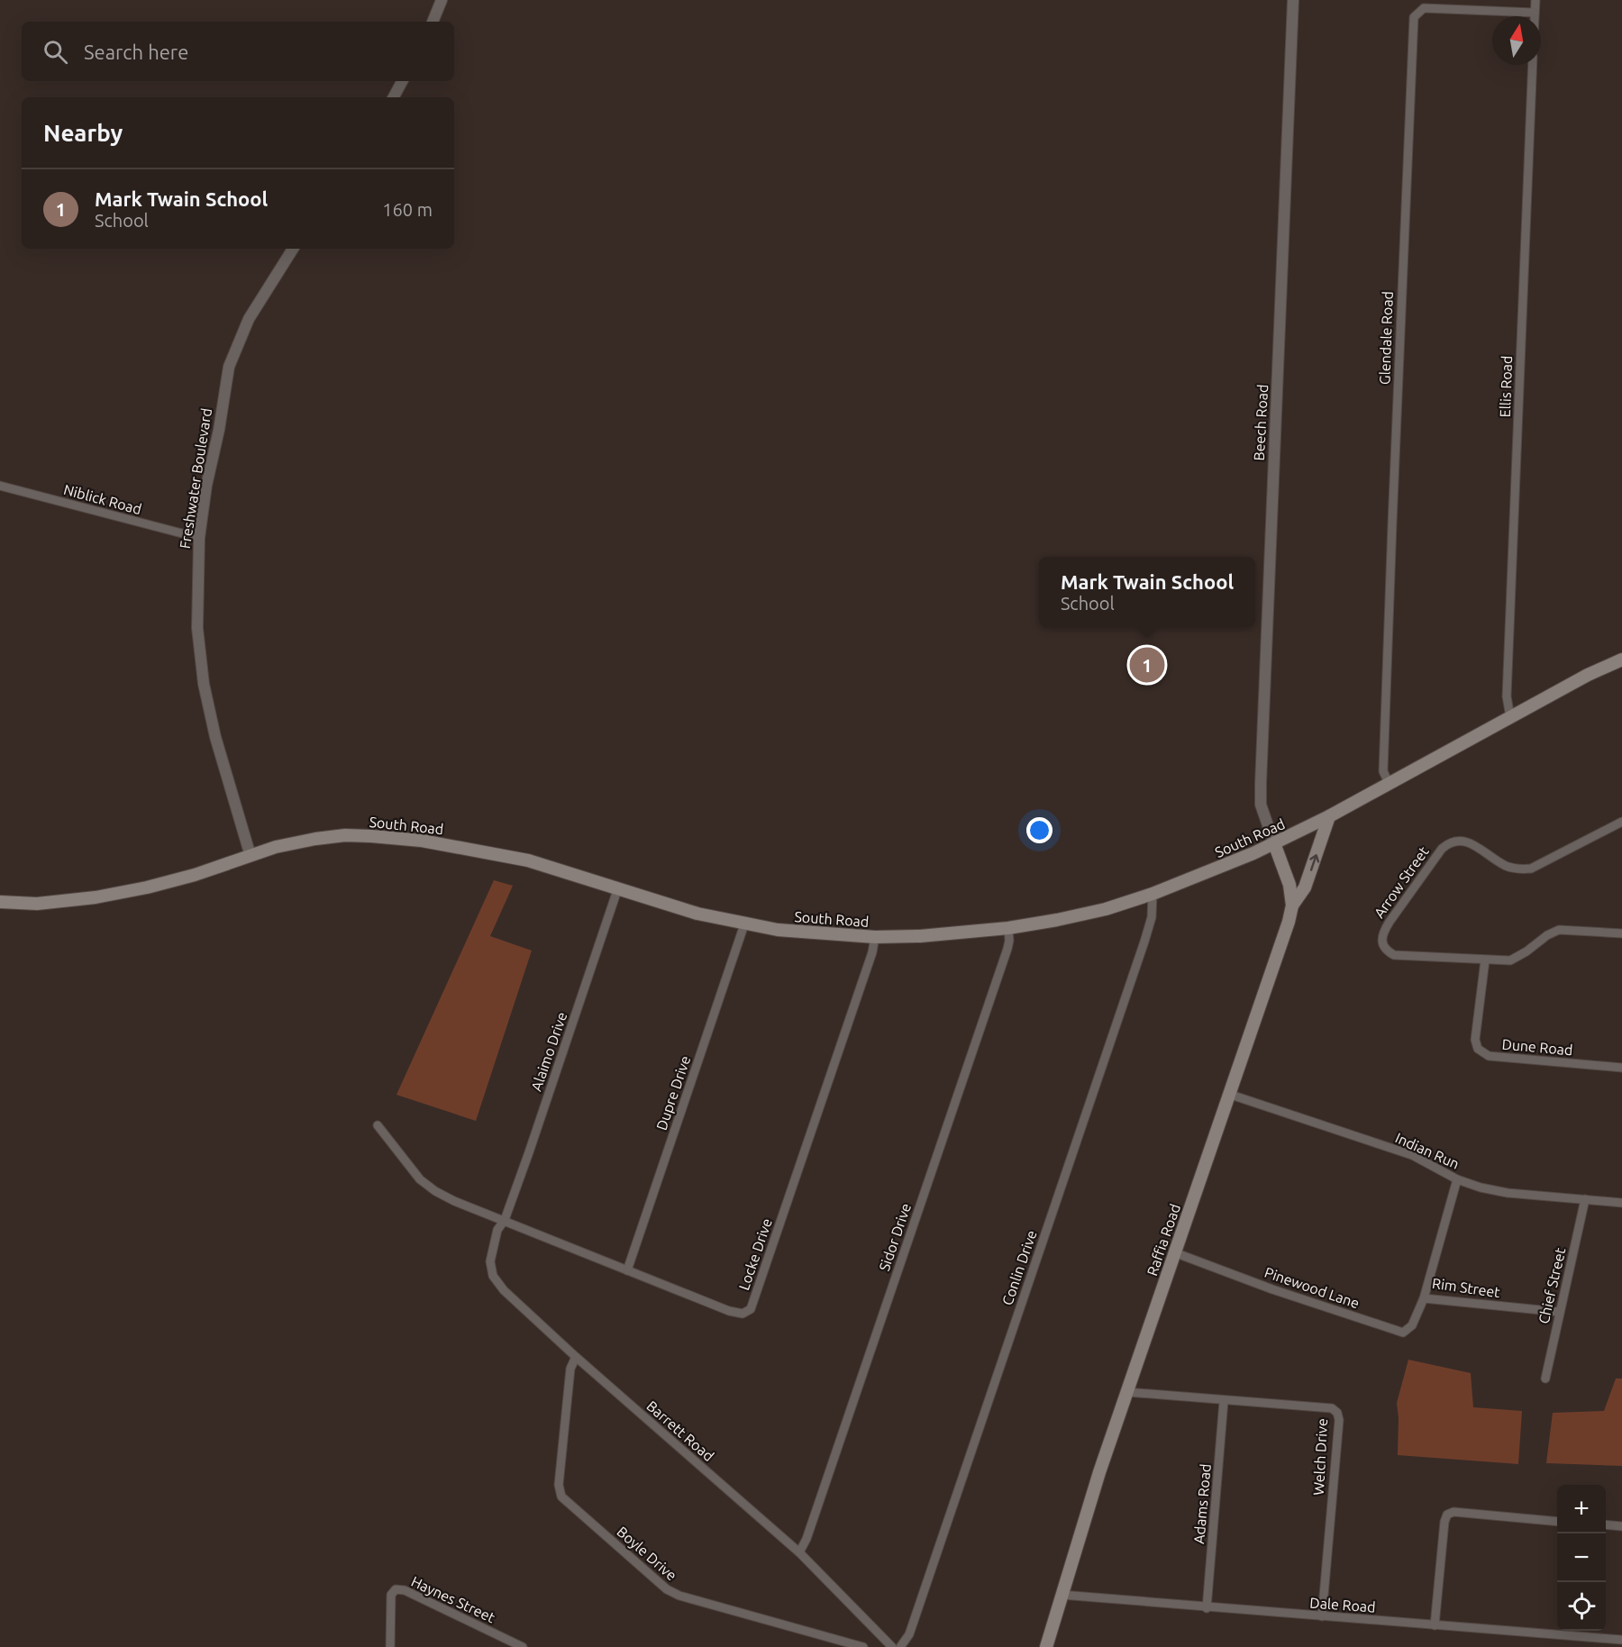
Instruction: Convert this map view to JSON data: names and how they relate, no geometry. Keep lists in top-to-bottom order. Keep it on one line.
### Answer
{"streets":{"main road":["South Road","Raffia Road"],"street":["Glendale Road","Ellis Road","Beech Road","Freshwater Boulevard","Niblick Road","Arrow Street","Dune Road","Alaimo Drive","Dupre Drive","Indian Run","Sidor Drive","Locke Drive","Conlin Drive","Chief Street","Pinewood Lane","Rim Street","Barrett Road","Welch Drive","Adams Road","Boyle Drive","Haynes Street","Dale Road"]},"crossings":[["Glendale Road","South Road"],["Ellis Road","South Road"],["Beech Road","South Road"],["Beech Road","Raffia Road"],["Freshwater Boulevard","Niblick Road"],["Freshwater Boulevard","South Road"],["South Road","Alaimo Drive"],["South Road","Dupre Drive"],["South Road","Sidor Drive"],["South Road","Raffia Road"],["South Road","Locke Drive"],["South Road","Conlin Drive"],["Arrow Street","Dune Road"],["Alaimo Drive","Locke Drive"],["Alaimo Drive","Barrett Road"],["Dupre Drive","Locke Drive"],["Indian Run","Raffia Road"],["Indian Run","Chief Street"],["Indian Run","Rim Street"],["Sidor Drive","Barrett Road"],["Raffia Road","Pinewood Lane"],["Raffia Road","Welch Drive"],["Raffia Road","Dale Road"],["Locke Drive","Barrett Road"],["Chief Street","Rim Street"],["Pinewood Lane","Rim Street"],["Barrett Road","Boyle Drive"],["Welch Drive","Adams Road"],["Welch Drive","Dale Road"],["Adams Road","Dale Road"]],"north":"top","page":{"search":"Search here","heading":"Nearby","list":[{"mark":"1","name":"Mark Twain School","note":"School","value":"160 m"}],"popup":["Mark Twain School","School"],"pins":"1","map_buttons":["+","−"]}}
